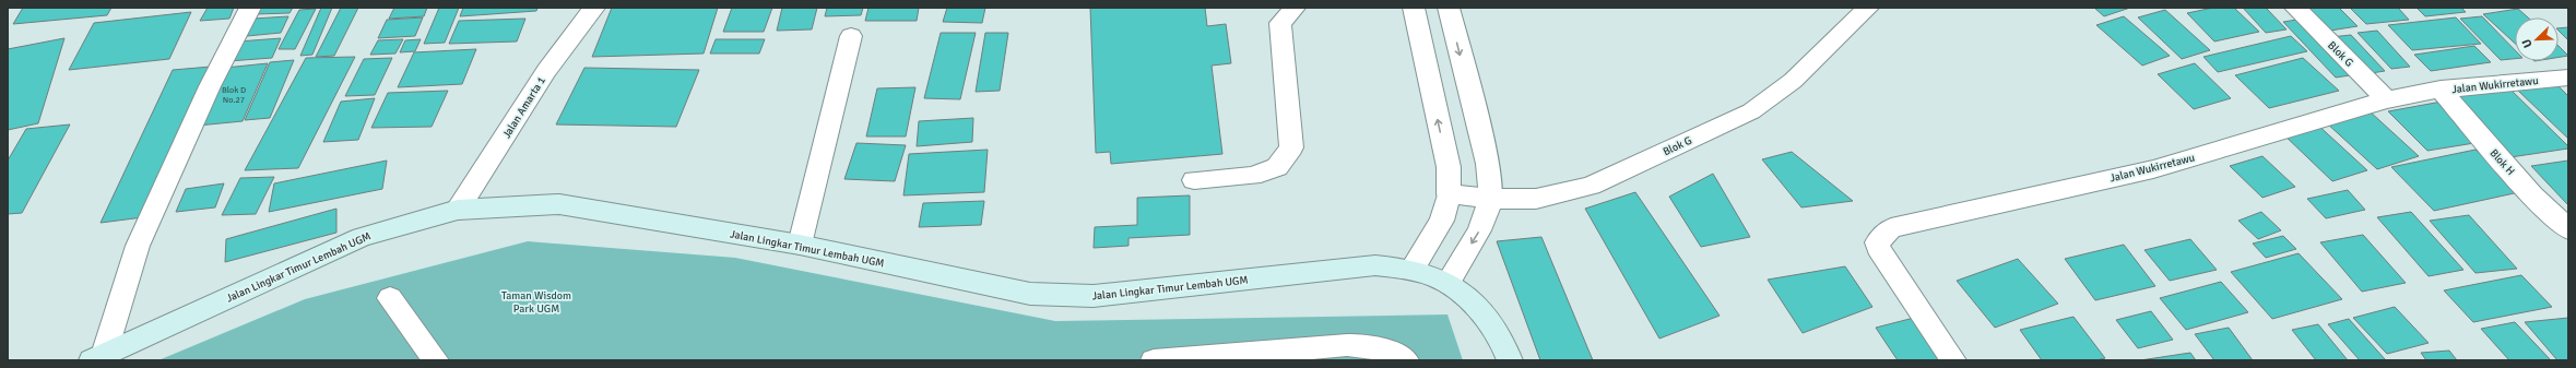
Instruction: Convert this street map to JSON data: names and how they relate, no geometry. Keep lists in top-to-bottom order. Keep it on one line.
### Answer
{"streets":{"street":["Blok G","Jalan Wukirretawu","Jalan Amarta 1","Blok H","Jalan Lingkar Timur Lembah UGM"]},"crossings":[["Blok G","Jalan Wukirretawu"],["Jalan Wukirretawu","Blok H"],["Jalan Amarta 1","Jalan Lingkar Timur Lembah UGM"]],"parks":["Taman Wisdom Park UGM"],"house_numbers":["Blok D No.27"],"north":"bottom left"}
